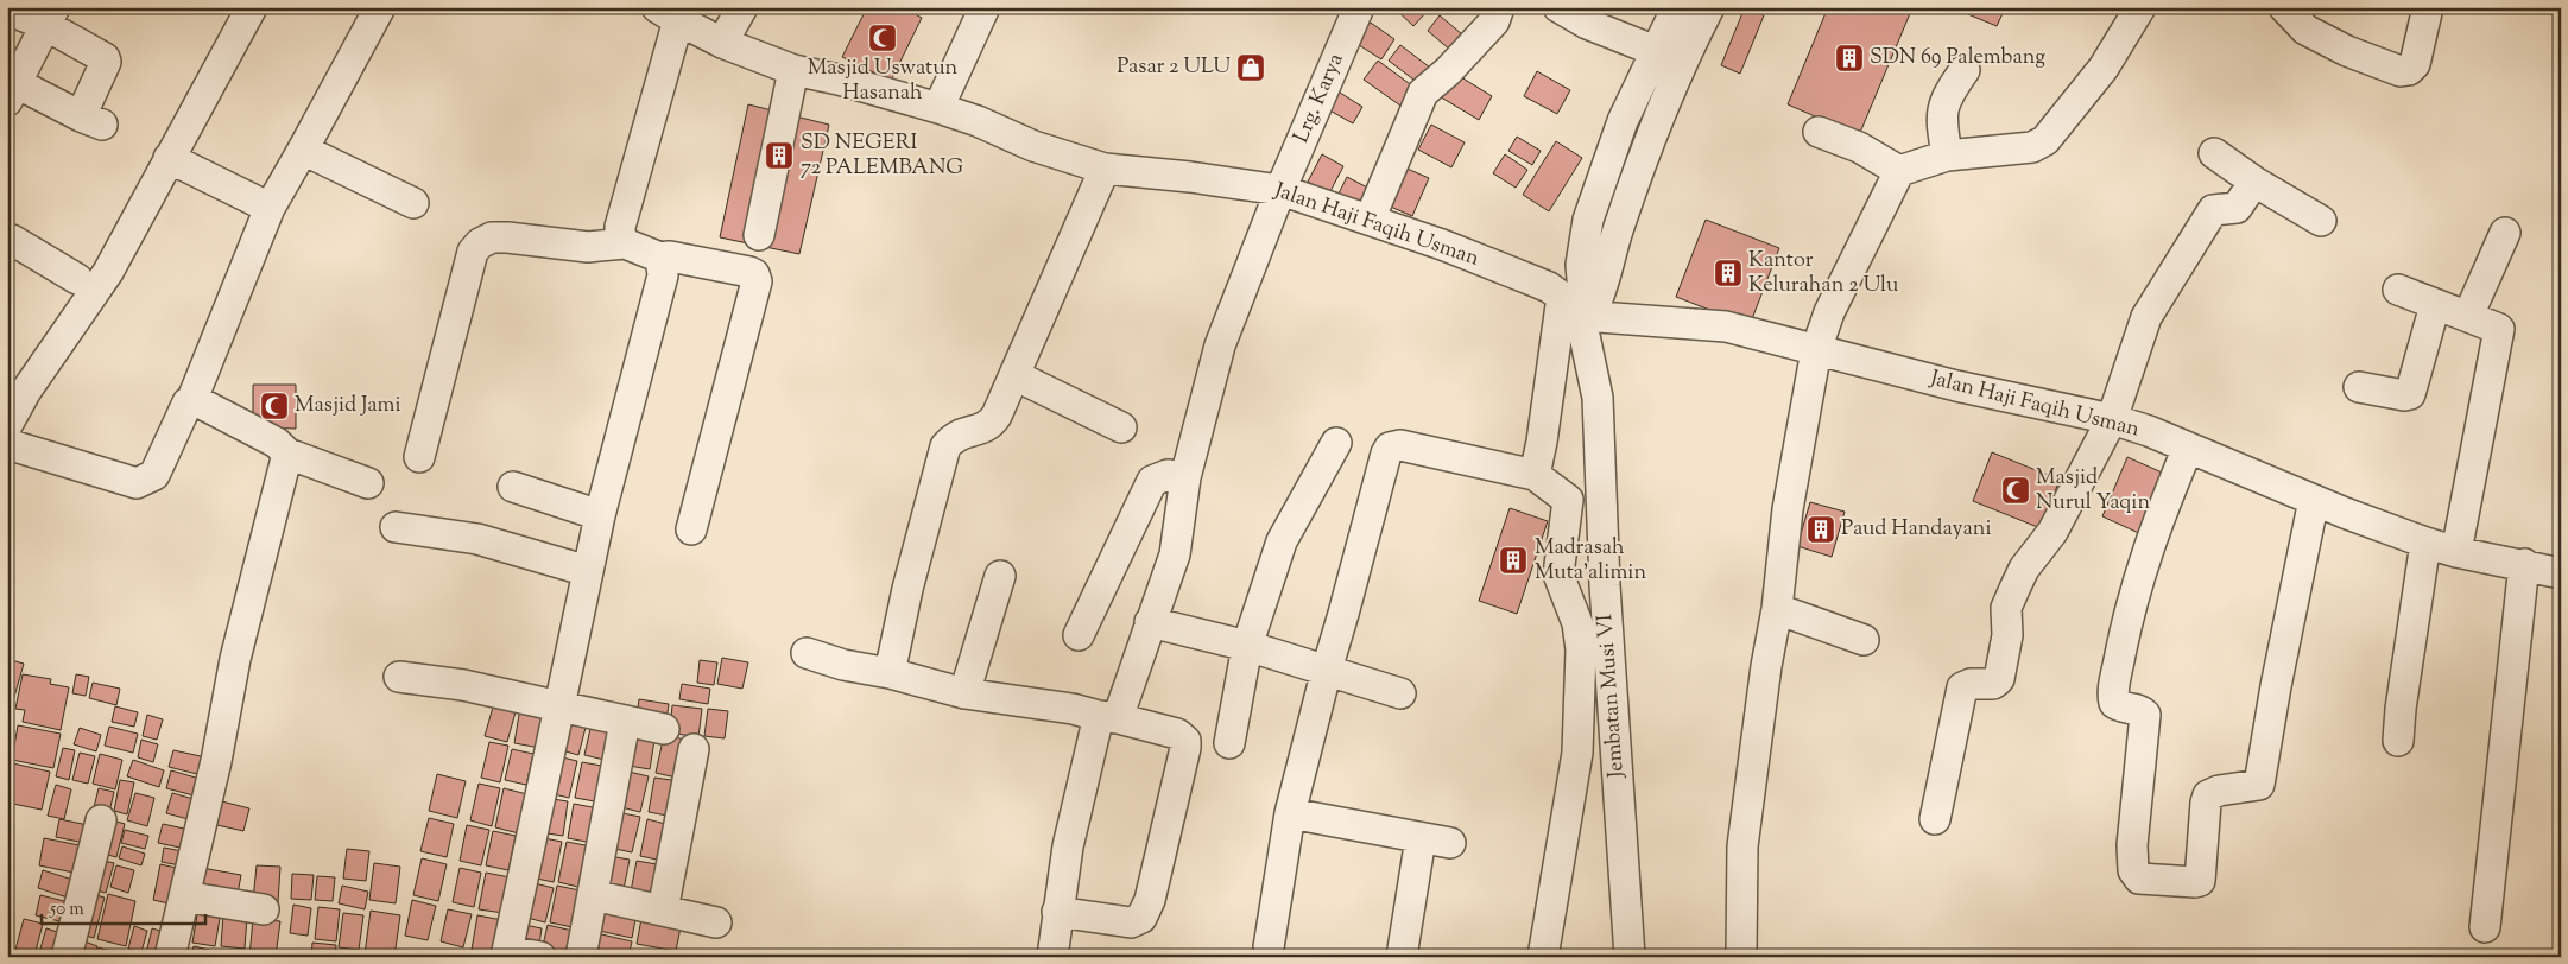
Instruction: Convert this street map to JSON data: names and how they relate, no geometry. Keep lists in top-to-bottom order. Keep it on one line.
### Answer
{"streets":{"street":["Lrg. Karya","Jalan Haji Faqih Usman","Jembatan Musi VI"]},"crossings":[["Lrg. Karya","Jalan Haji Faqih Usman"],["Jalan Haji Faqih Usman","Jembatan Musi VI"]],"places":{"mosque":["Masjid Uswatun Hasanah","Masjid Jami","Masjid Nurul Yaqin"],"building":["SDN 69 Palembang","SD NEGERI 72 PALEMBANG","Kantor Kelurahan 2 Ulu","Paud Handayani","Madrasah Muta'alimin"],"shop":["Pasar 2 ULU"]},"scale_bar":"50 m"}
